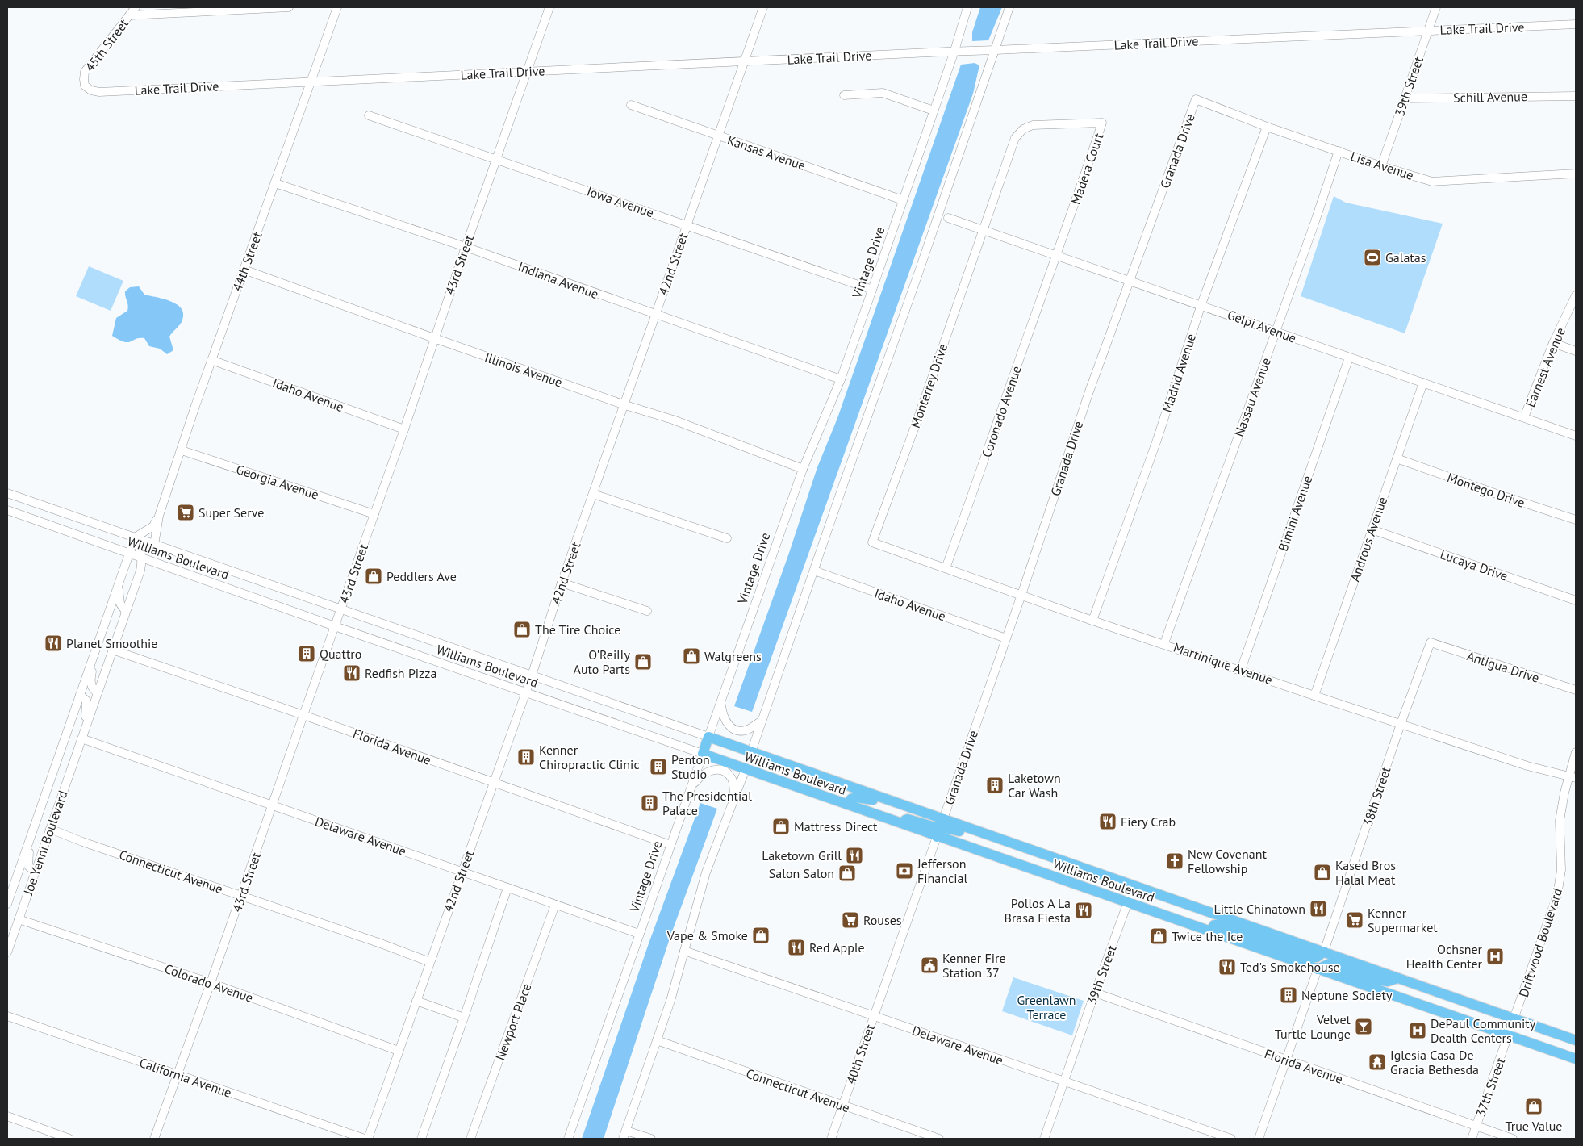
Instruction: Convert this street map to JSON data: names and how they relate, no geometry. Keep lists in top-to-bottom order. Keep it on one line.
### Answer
{"streets":{"main road":["Vintage Drive","Williams Boulevard"],"street":["Lake Trail Drive","45th Street","39th Street","Schill Avenue","Granada Drive","Kansas Avenue","Lisa Avenue","Madera Court","Iowa Avenue","44th Street","42nd Street","43rd Street","Indiana Avenue","Gelpi Avenue","Earnest Avenue","Illinois Avenue","Madrid Avenue","Monterrey Drive","Idaho Avenue","Nassau Avenue","Coronado Avenue","Georgia Avenue","Montego Drive","Bimini Avenue","Androus Avenue","Lucaya Drive","Martinique Avenue","Antigua Drive","Florida Avenue","38th Street","Delaware Avenue","Joe Yenni Boulevard","Connecticut Avenue","Driftwood Boulevard","Colorado Avenue","Newport Place","40th Street","California Avenue","37th Street"]},"crossings":[["Lake Trail Drive","45th Street"],["Lake Trail Drive","39th Street"],["Lake Trail Drive","44th Street"],["Lake Trail Drive","Vintage Drive"],["Lake Trail Drive","42nd Street"],["Lake Trail Drive","43rd Street"],["39th Street","Schill Avenue"],["39th Street","Lisa Avenue"],["39th Street","Williams Boulevard"],["39th Street","Florida Avenue"],["39th Street","Delaware Avenue"],["Granada Drive","Lisa Avenue"],["Granada Drive","Gelpi Avenue"],["Granada Drive","Idaho Avenue"],["Granada Drive","Williams Boulevard"],["Granada Drive","Martinique Avenue"],["Kansas Avenue","Vintage Drive"],["Kansas Avenue","42nd Street"],["Lisa Avenue","Madrid Avenue"],["Lisa Avenue","Nassau Avenue"],["Madera Court","Gelpi Avenue"],["Madera Court","Monterrey Drive"],["Madera Court","Coronado Avenue"],["Iowa Avenue","Vintage Drive"],["Iowa Avenue","42nd Street"],["Iowa Avenue","43rd Street"],["44th Street","Indiana Avenue"],["44th Street","Illinois Avenue"],["44th Street","Idaho Avenue"],["44th Street","Georgia Avenue"],["44th Street","Williams Boulevard"],["44th Street","Joe Yenni Boulevard"],["Vintage Drive","Indiana Avenue"],["Vintage Drive","Illinois Avenue"],["Vintage Drive","Williams Boulevard"],["Vintage Drive","Florida Avenue"],["Vintage Drive","Delaware Avenue"],["42nd Street","Indiana Avenue"],["42nd Street","Illinois Avenue"],["42nd Street","Williams Boulevard"],["42nd Street","Florida Avenue"],["42nd Street","Delaware Avenue"],["42nd Street","Connecticut Avenue"],["42nd Street","Colorado Avenue"],["43rd Street","Indiana Avenue"],["43rd Street","Illinois Avenue"],["43rd Street","Idaho Avenue"],["43rd Street","Georgia Avenue"],["43rd Street","Williams Boulevard"],["43rd Street","Florida Avenue"],["43rd Street","Delaware Avenue"],["43rd Street","Connecticut Avenue"],["43rd Street","Colorado Avenue"],["43rd Street","California Avenue"],["Gelpi Avenue","Earnest Avenue"],["Gelpi Avenue","Madrid Avenue"],["Gelpi Avenue","Monterrey Drive"],["Gelpi Avenue","Nassau Avenue"],["Gelpi Avenue","Coronado Avenue"],["Gelpi Avenue","Bimini Avenue"],["Gelpi Avenue","Androus Avenue"],["Madrid Avenue","Martinique Avenue"],["Monterrey Drive","Martinique Avenue"],["Nassau Avenue","Martinique Avenue"],["Coronado Avenue","Martinique Avenue"],["Montego Drive","Androus Avenue"],["Bimini Avenue","Martinique Avenue"],["Androus Avenue","Lucaya Drive"],["Androus Avenue","Martinique Avenue"],["Williams Boulevard","38th Street"],["Williams Boulevard","Joe Yenni Boulevard"],["Williams Boulevard","Driftwood Boulevard"],["Williams Boulevard","40th Street"],["Williams Boulevard","37th Street"],["Martinique Avenue","38th Street"],["Martinique Avenue","Driftwood Boulevard"],["Antigua Drive","38th Street"],["Florida Avenue","Joe Yenni Boulevard"],["Florida Avenue","37th Street"],["Delaware Avenue","Joe Yenni Boulevard"],["Delaware Avenue","Newport Place"],["Delaware Avenue","40th Street"],["Joe Yenni Boulevard","Connecticut Avenue"],["Joe Yenni Boulevard","Colorado Avenue"],["Connecticut Avenue","40th Street"],["Driftwood Boulevard","37th Street"]],"parks":["Greenlawn Terrace"],"places":{"sports":["Galatas"],"supermarket":["Super Serve","Rouses","Kenner Supermarket"],"shop":["Peddlers Ave","The Tire Choice","Walgreens","O'Reilly Auto Parts","Mattress Direct","Kased Bros Halal Meat","Salon Salon","Vape & Smoke","Twice the Ice","True Value"],"restaurant":["Planet Smoothie","Redfish Pizza","Fiery Crab","Laketown Grill","Little Chinatown","Pollos A La Brasa Fiesta","Red Apple","Ted's Smokehouse"],"building":["Quattro","Kenner Chiropractic Clinic","Penton Studio","Laketown Car Wash","The Presidential Palace","Neptune Society"],"church":["New Covenant Fellowship"],"bank":["Jefferson Financial"],"hospital":["Ochsner Health Center","DePaul Community Dealth Centers"],"public building":["Kenner Fire Station 37"],"bar":["Velvet Turtle Lounge"],"temple":["Iglesia Casa De Gracia Bethesda"]}}
